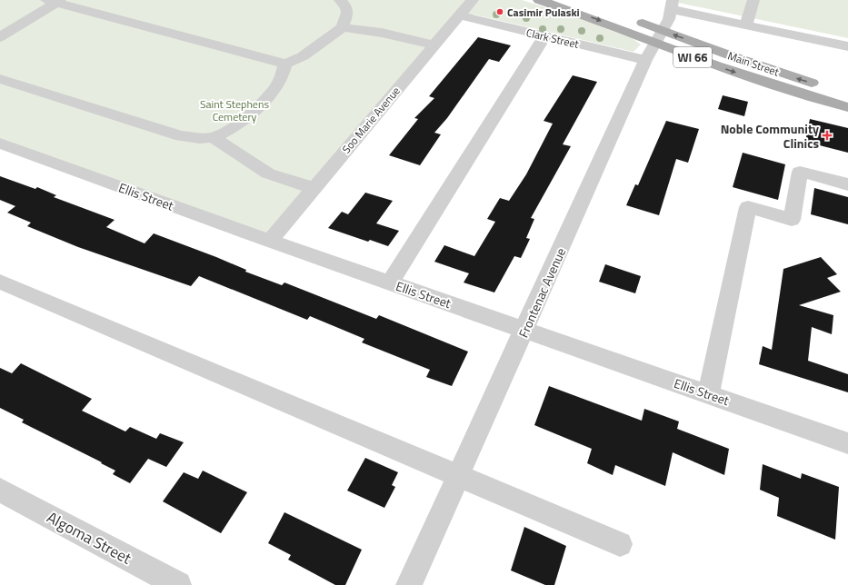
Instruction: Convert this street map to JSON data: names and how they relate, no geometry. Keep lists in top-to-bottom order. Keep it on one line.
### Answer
{"streets":{"main road":["WI 66","Main Street"],"street":["Clark Street","Soo Marie Avenue","Ellis Street","Frontenac Avenue","Algoma Street"]},"crossings":[["Clark Street","Soo Marie Avenue"],["Clark Street","Frontenac Avenue"],["WI 66","Main Street"],["WI 66","Frontenac Avenue"],["Main Street","Frontenac Avenue"],["Soo Marie Avenue","Ellis Street"],["Ellis Street","Frontenac Avenue"]],"parks":["Saint Stephens Cemetery"],"places":{"other":["Casimir Pulaski"],"health":["Noble Community Clinics"]}}
